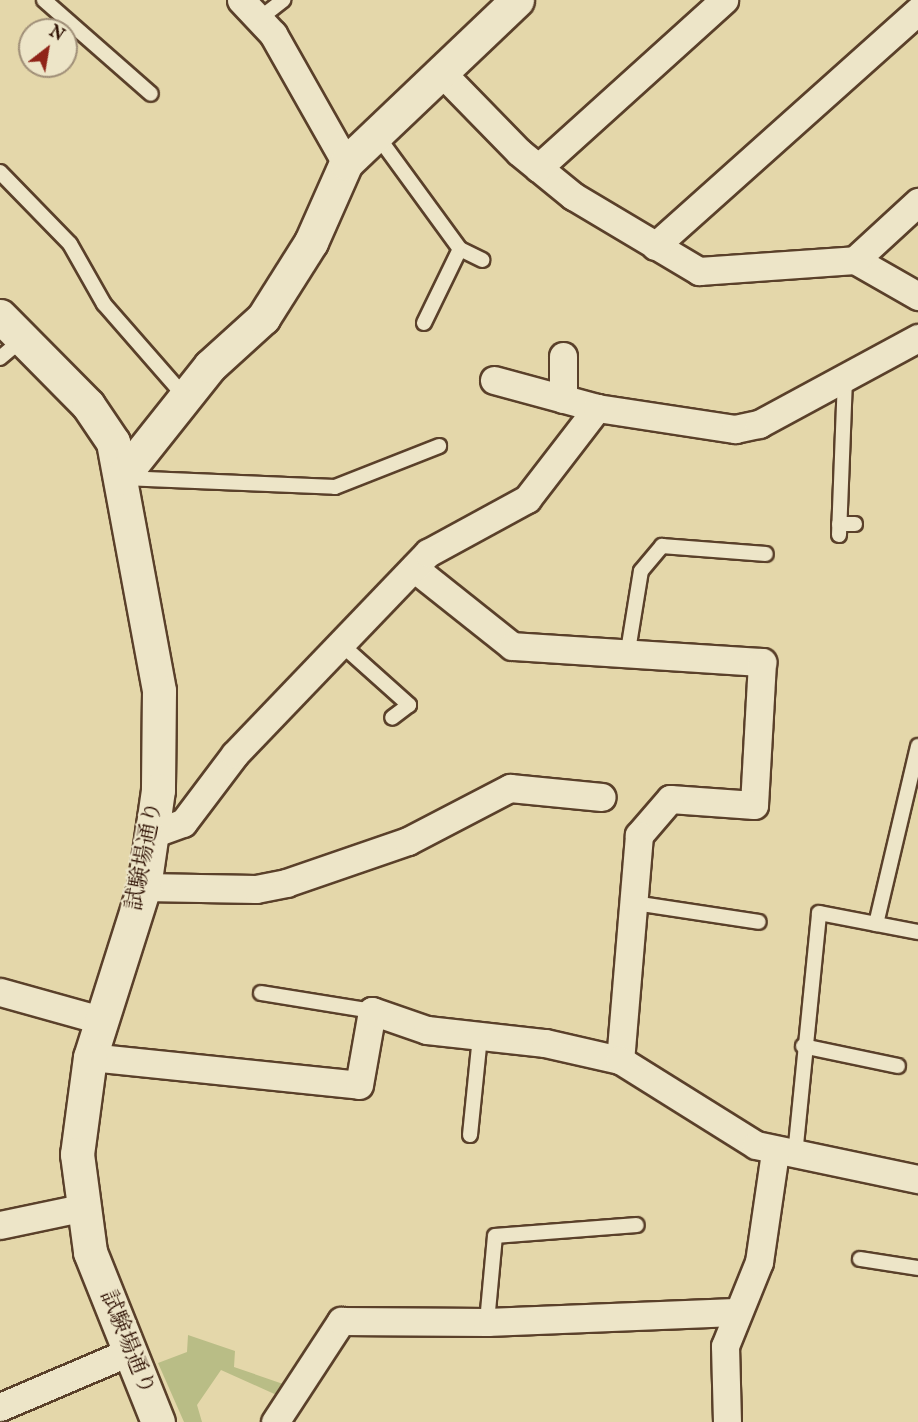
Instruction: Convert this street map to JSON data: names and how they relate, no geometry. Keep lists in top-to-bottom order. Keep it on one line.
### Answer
{"streets":{"street":["試験場通り"]},"north":"top right"}
